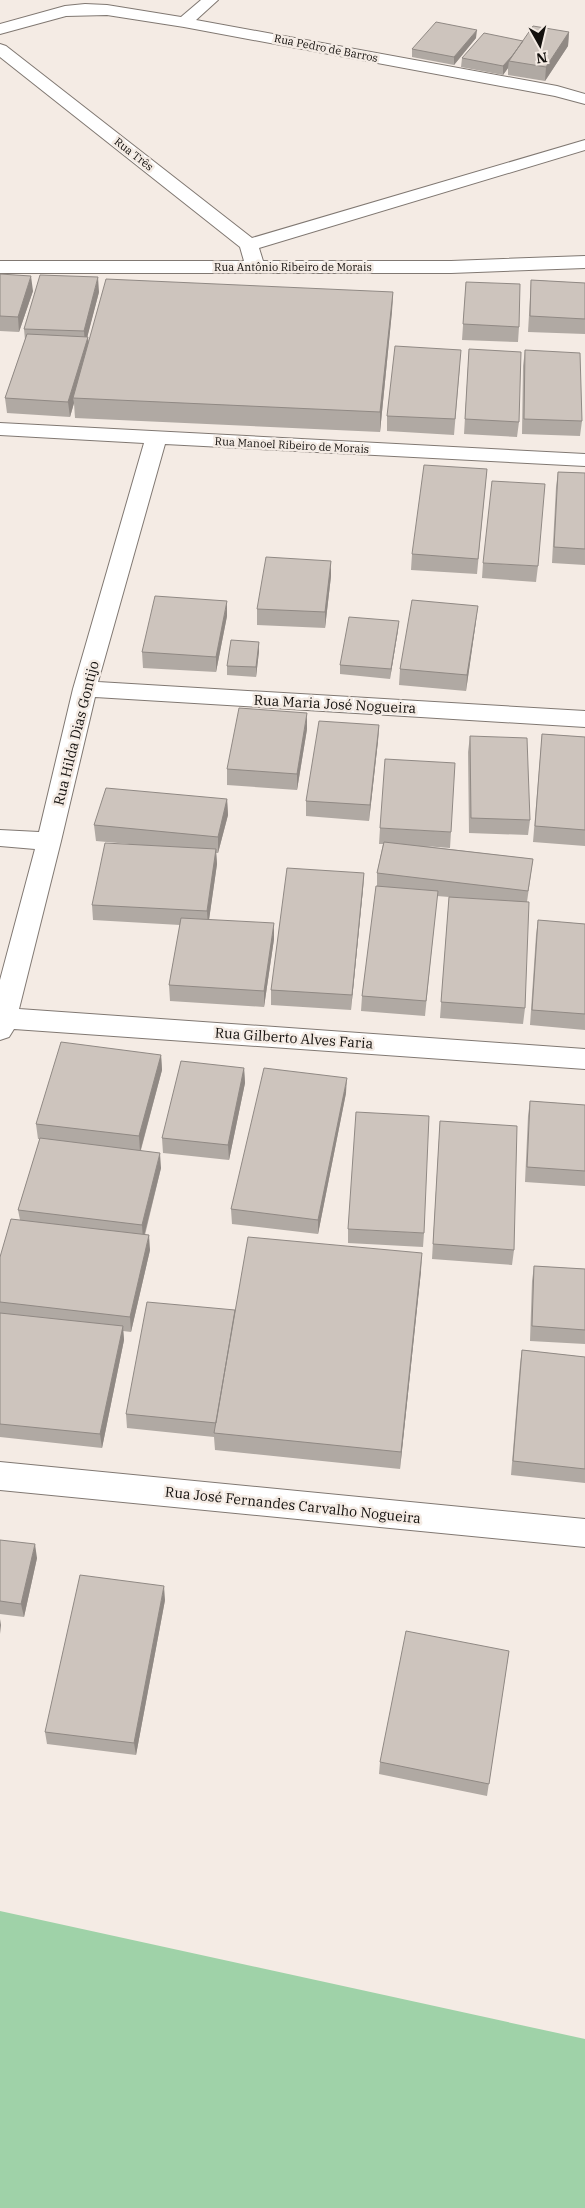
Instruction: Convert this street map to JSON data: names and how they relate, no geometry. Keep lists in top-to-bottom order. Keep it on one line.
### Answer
{"streets":{"street":["Rua Pedro de Barros","Rua Três","Rua Antônio Ribeiro de Morais","Rua Manoel Ribeiro de Morais","Rua Maria José Nogueira","Rua Hilda Dias Gontijo","Rua Gilberto Alves Faria","Rua José Fernandes Carvalho Nogueira"]},"crossings":[["Rua Manoel Ribeiro de Morais","Rua Hilda Dias Gontijo"],["Rua Maria José Nogueira","Rua Hilda Dias Gontijo"],["Rua Hilda Dias Gontijo","Rua Gilberto Alves Faria"]],"north":"bottom"}
